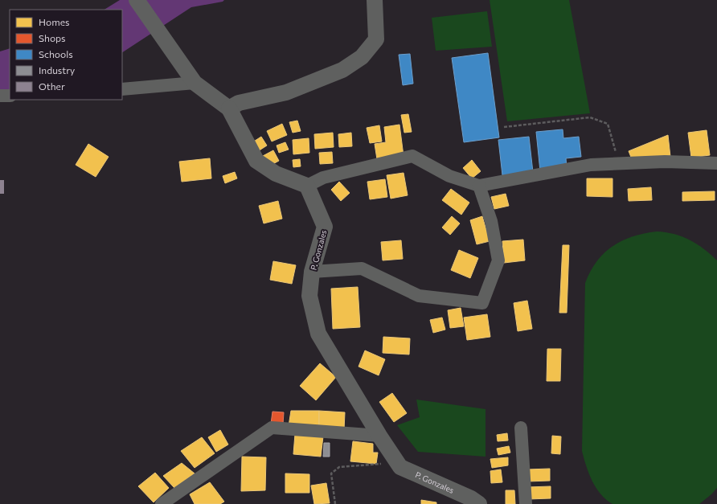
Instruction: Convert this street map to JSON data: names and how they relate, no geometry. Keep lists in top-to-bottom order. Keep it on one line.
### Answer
{"streets":{"street":["P. Gonzales"]},"legend":["Homes","Shops","Schools","Industry","Other"]}
